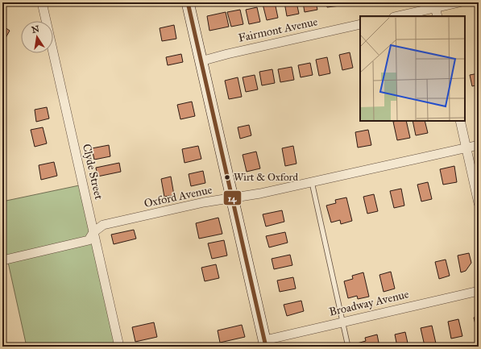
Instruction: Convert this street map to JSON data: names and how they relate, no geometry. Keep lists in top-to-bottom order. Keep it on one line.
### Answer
{"streets":{"street":["Fairmont Avenue","Clyde Street","Oxford Avenue","Broadway Avenue"]},"crossings":[["Clyde Street","Oxford Avenue"]],"places":["Wirt & Oxford"],"lines":["transit line 14"],"north":"top"}
